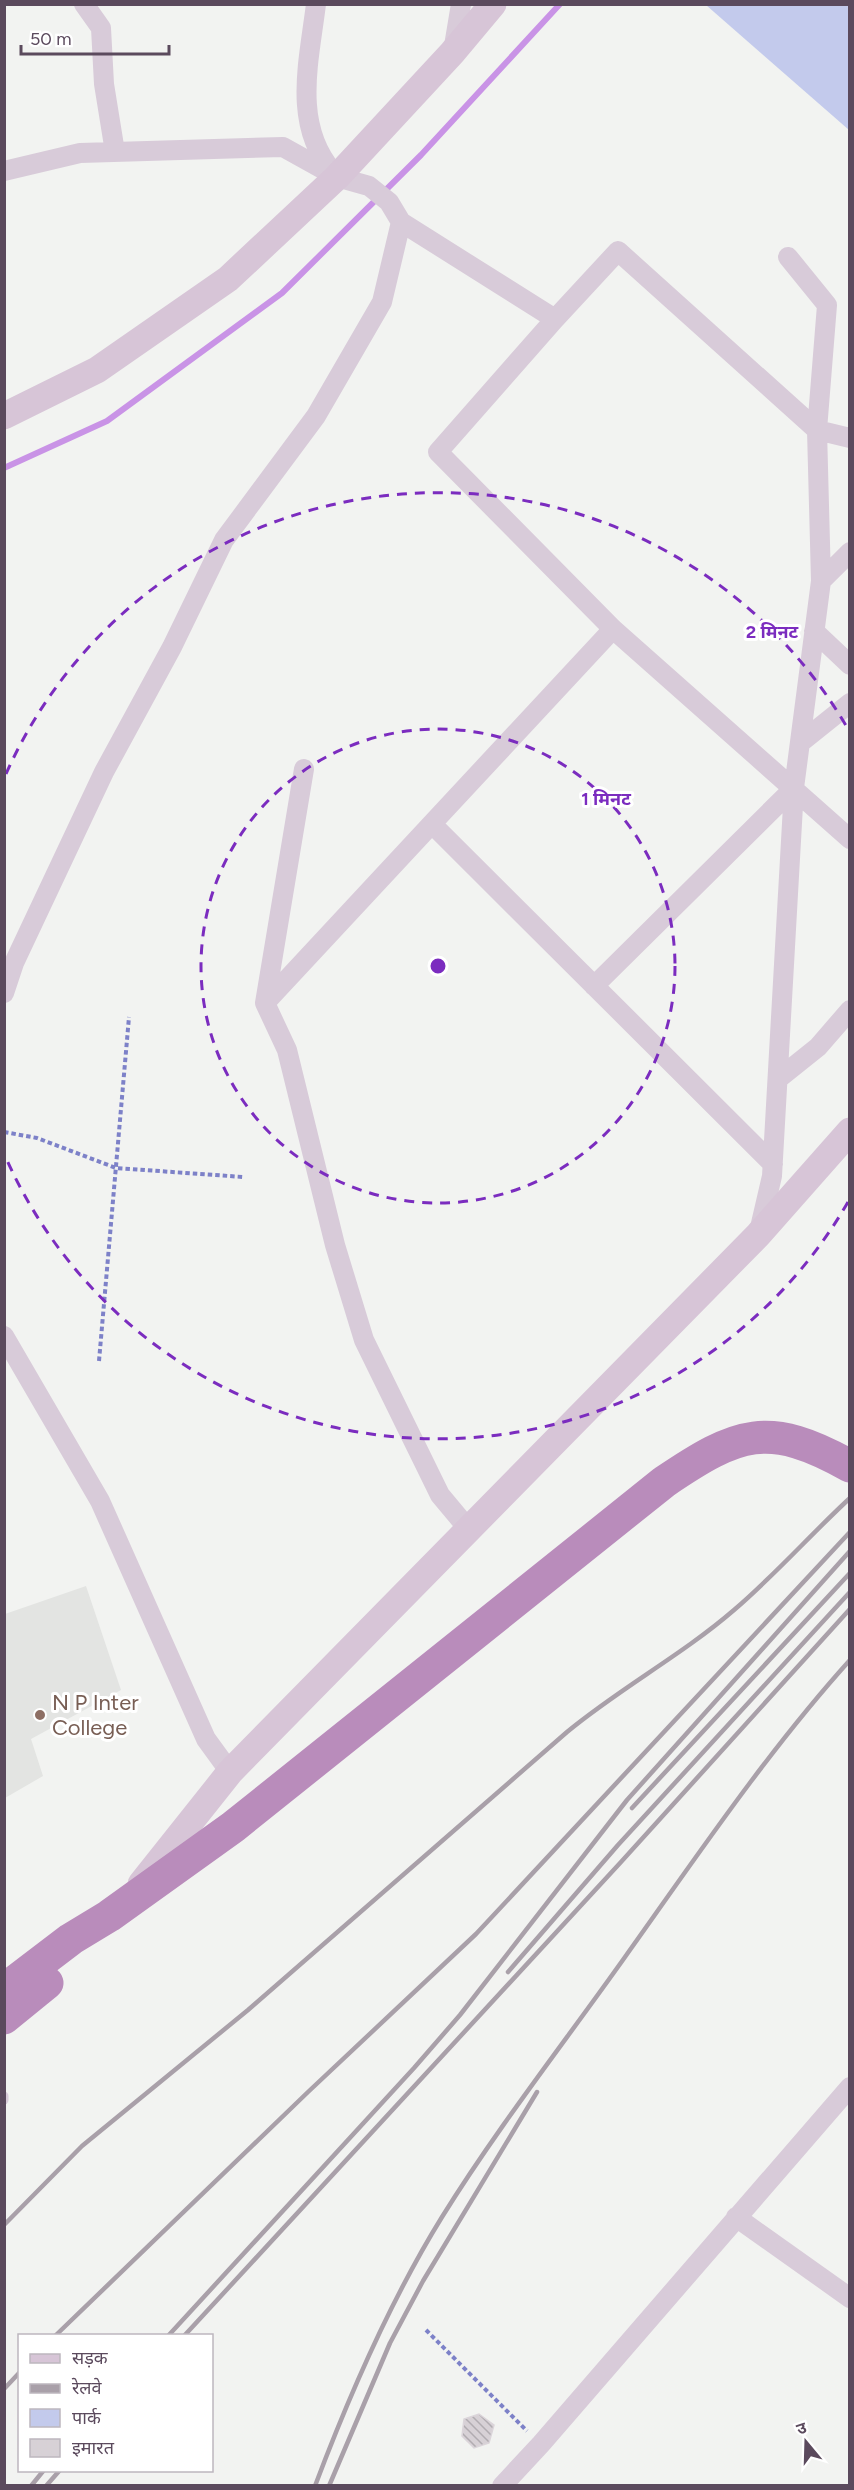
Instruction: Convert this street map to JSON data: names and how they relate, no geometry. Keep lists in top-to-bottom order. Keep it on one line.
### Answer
{"places":["N P Inter College"],"legend":["सड़क","रेलवे","पार्क","इमारत"],"scale_bar":"50 m","north":"top","rings":["2 मिनट","1 मिनट"]}
